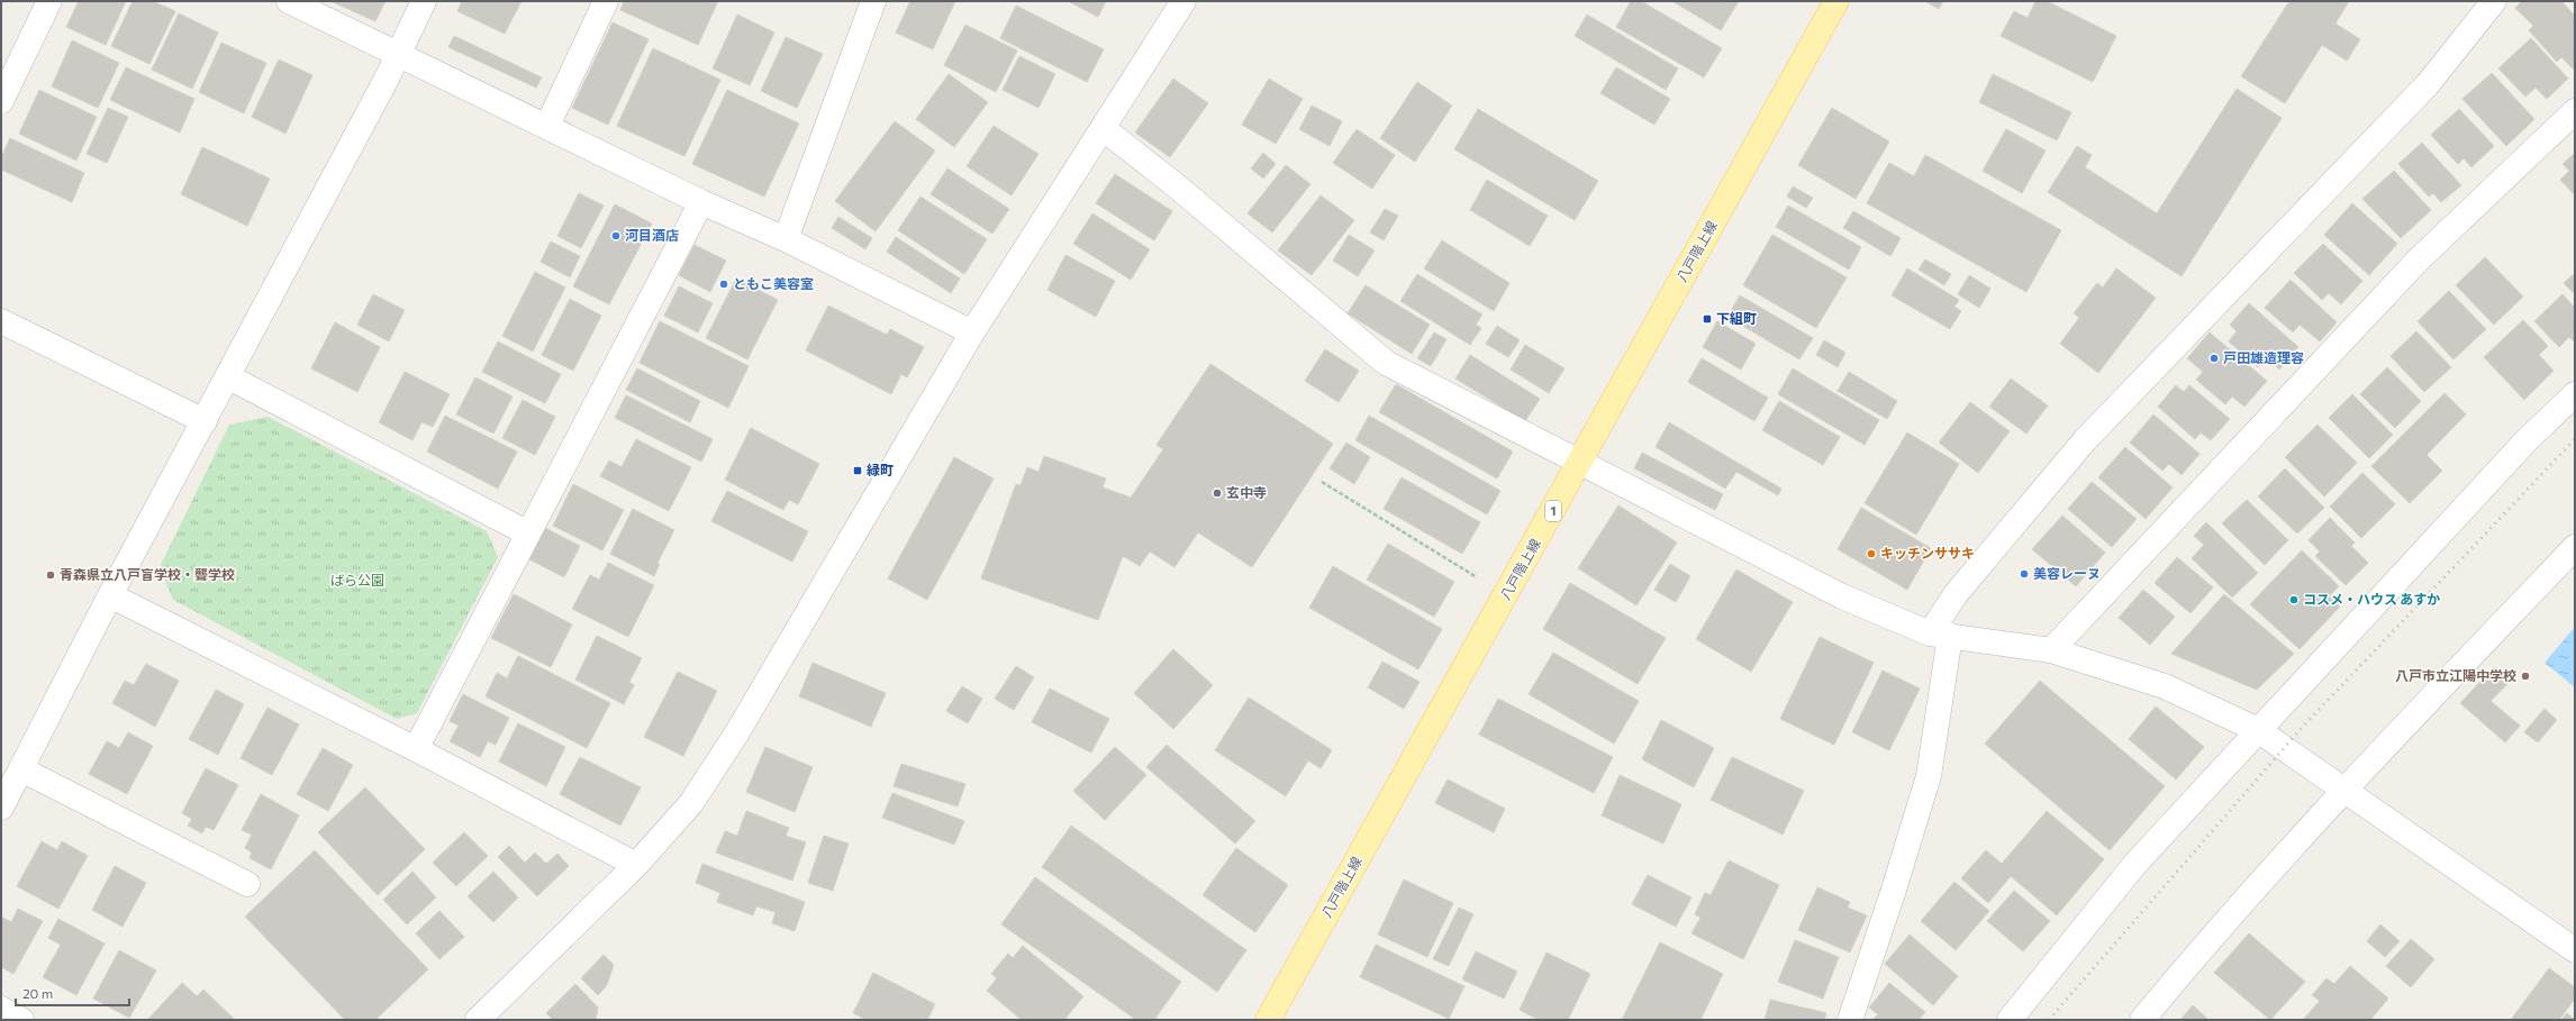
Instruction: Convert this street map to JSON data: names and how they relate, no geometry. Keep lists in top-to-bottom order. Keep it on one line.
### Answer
{"streets":{"main road":["八戸階上線","1"]},"parks":["ばら公園"],"places":{"other":["河目酒店","ともこ美容室","戸田雄造理容","玄中寺","キッチンササキ","美容レーヌ","青森県立八戸盲学校・聾学校","コスメ・ハウス あすか","八戸市立江陽中学校"],"transit":["下組町","緑町"]},"scale_bar":"20 m"}
